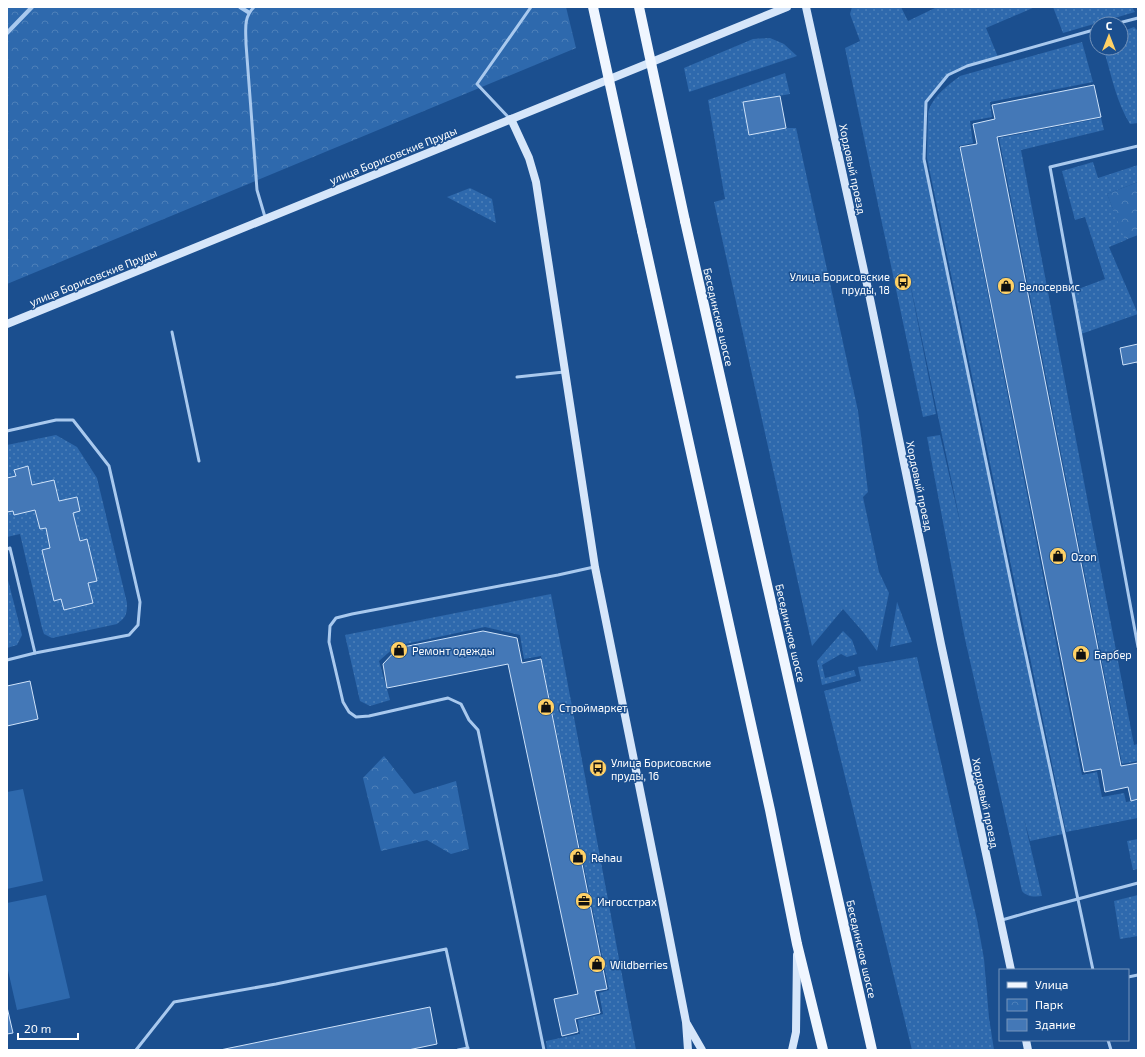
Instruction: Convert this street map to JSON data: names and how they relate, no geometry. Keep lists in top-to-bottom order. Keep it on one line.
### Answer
{"streets":{"main road":["улица Борисовские Пруды","Хордовый проезд","Бесединское шоссе"]},"places":{"bus stop":["Улица Борисовские пруды, 18","Улица Борисовские пруды, 16"],"shop":["Велосервис","Ozon","Ремонт одежды","Барбер","Строймаркет","Rehau","Wildberries"],"office":["Ингосстрах"]},"legend":["Улица","Парк","Здание"],"scale_bar":"20 m","north":"top"}
